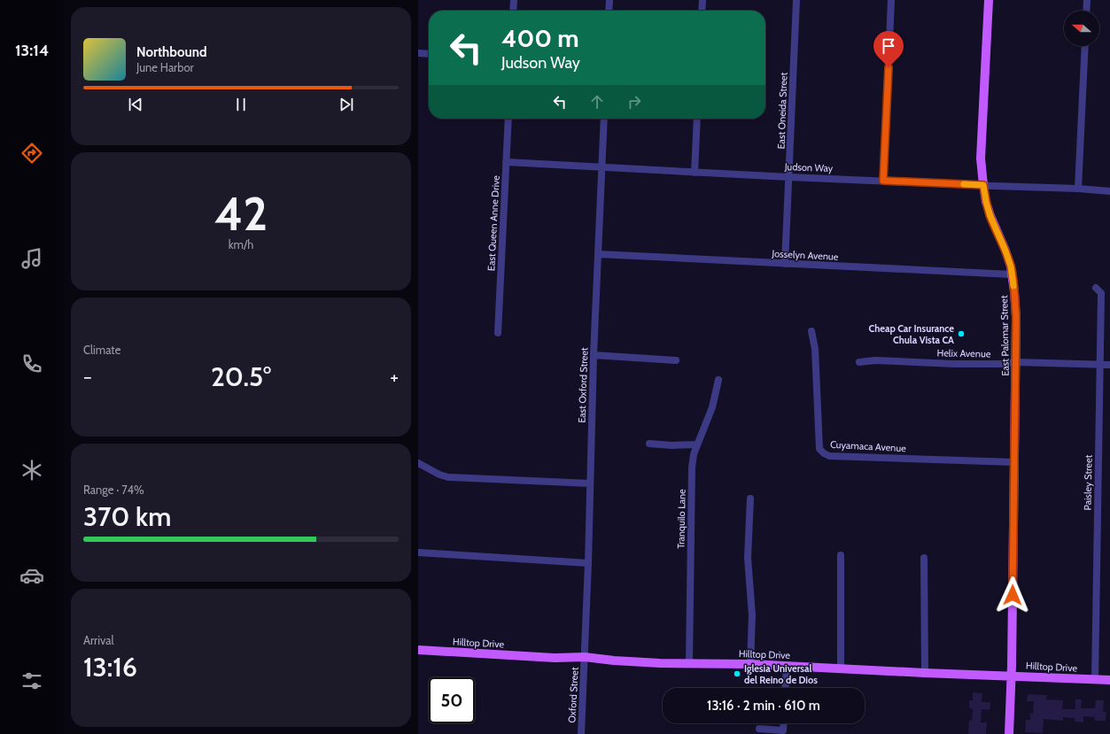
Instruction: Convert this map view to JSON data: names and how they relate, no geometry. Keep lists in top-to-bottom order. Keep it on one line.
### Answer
{"streets":{"main road":["East Palomar Street","Hilltop Drive"],"street":["East Oneida Street","Judson Way","East Queen Anne Drive","Josselyn Avenue","Helix Avenue","East Oxford Street","Cuyamaca Avenue","Paisley Street","Tranquilo Lane","Oxford Street"]},"crossings":[["East Oneida Street","Judson Way"],["East Oneida Street","Josselyn Avenue"],["Judson Way","East Queen Anne Drive"],["Judson Way","East Palomar Street"],["Judson Way","East Oxford Street"],["Josselyn Avenue","East Palomar Street"],["Josselyn Avenue","East Oxford Street"],["East Palomar Street","Helix Avenue"],["East Palomar Street","Cuyamaca Avenue"],["East Palomar Street","Hilltop Drive"],["Helix Avenue","Paisley Street"],["East Oxford Street","Hilltop Drive"],["East Oxford Street","Oxford Street"],["Paisley Street","Hilltop Drive"],["Tranquilo Lane","Hilltop Drive"],["Hilltop Drive","Oxford Street"]],"places":["Cheap Car Insurance Chula Vista CA","Iglesia Universal del Reino de Dios"],"north":"left","page":{"tabs":"13:14","turn":["400 m","Judson Way"],"song":["Northbound","June Harbor"],"tile":[["42","km/h"],"Climate",["Range · 74%","370 km"],["Arrival","13:16"]],"heat":["−","20.5°","+"],"limit":"50","trip":"13:16 · 2 min · 610 m"}}
